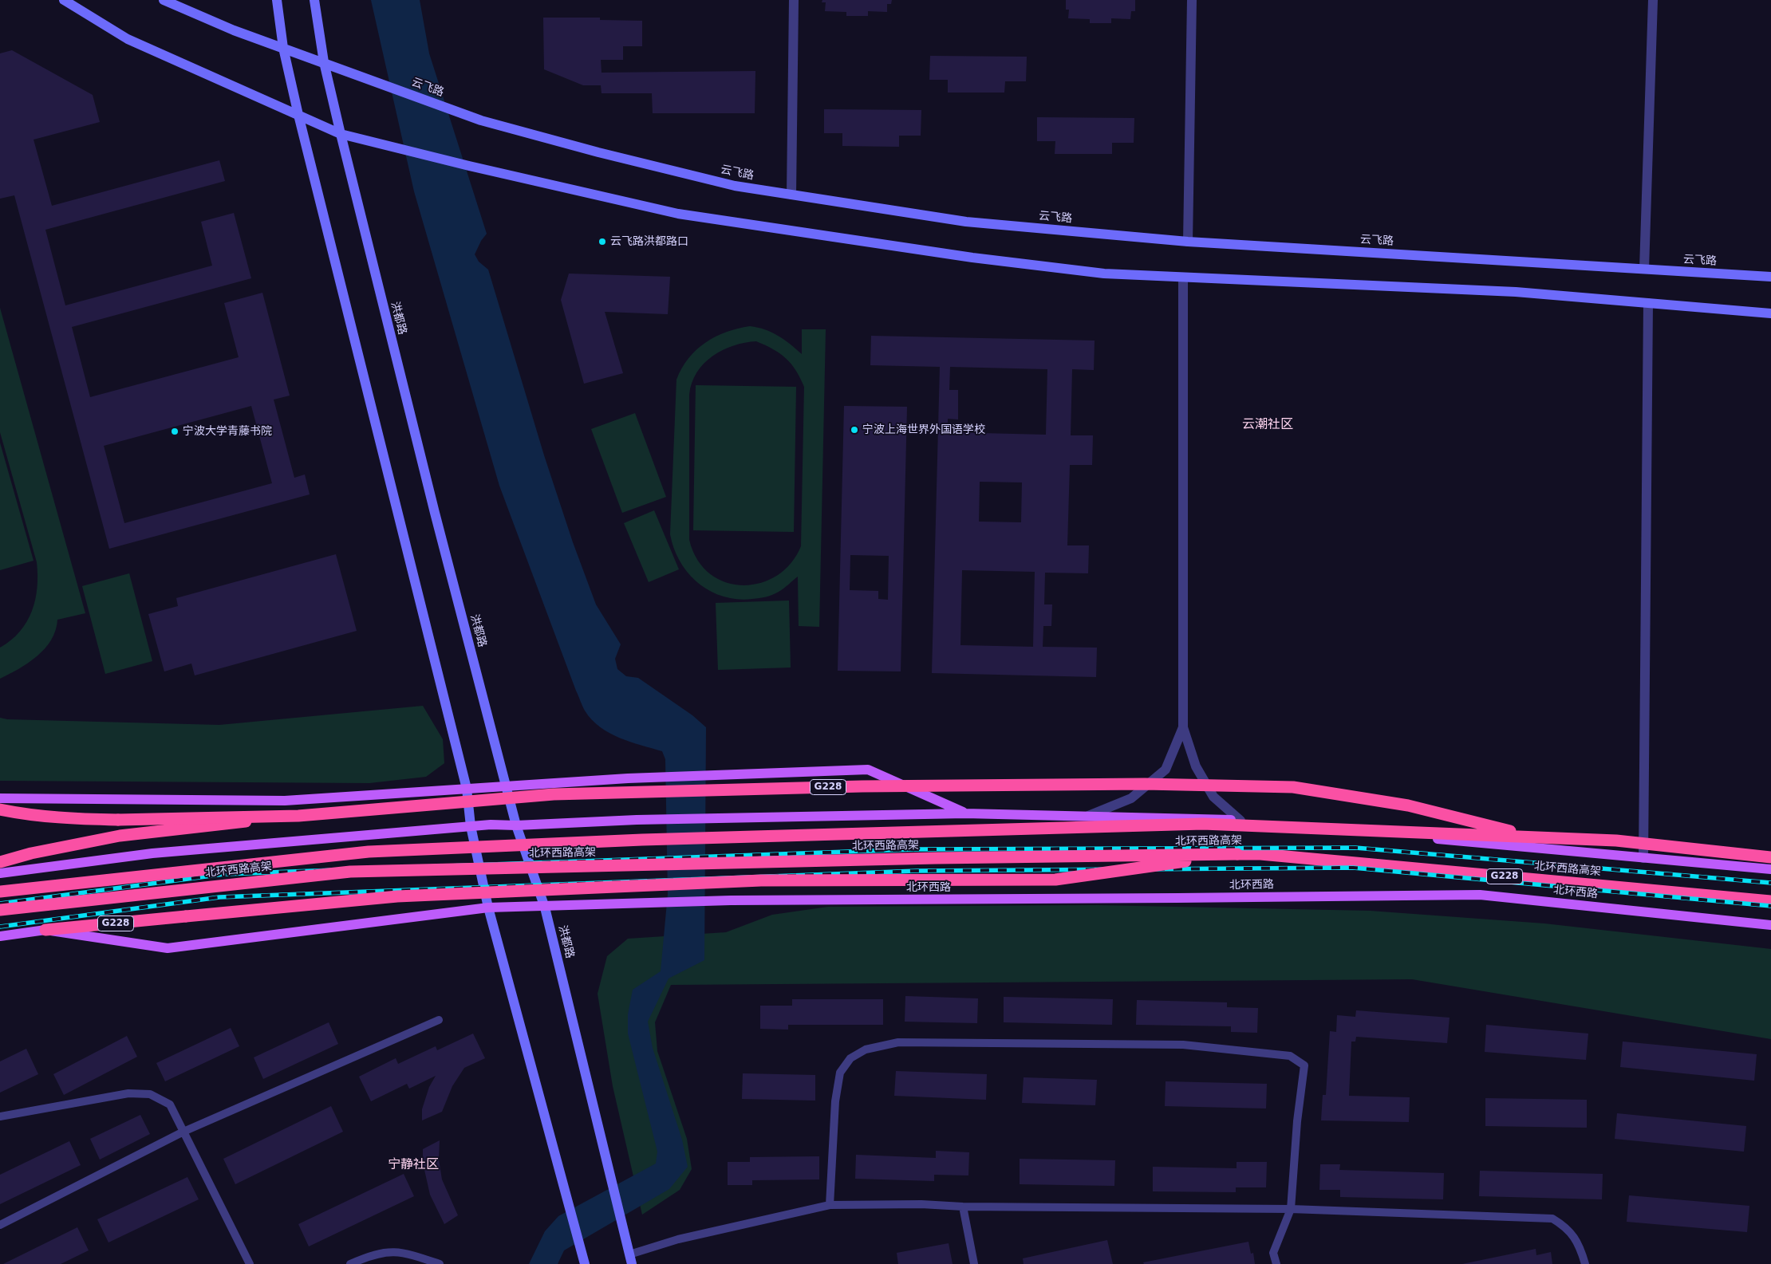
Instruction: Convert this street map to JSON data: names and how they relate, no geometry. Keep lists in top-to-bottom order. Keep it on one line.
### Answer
{"streets":{"highway":["G228","北环西路高架"],"main road":["云飞路","洪都路","北环西路"]},"crossings":[["云飞路","洪都路"],["洪都路","北环西路"],["G228","北环西路高架"],["G228","北环西路"]],"districts":["云潮社区","宁静社区"],"places":["云飞路洪都路口","宁波上海世界外国语学校","宁波大学青藤书院"]}
